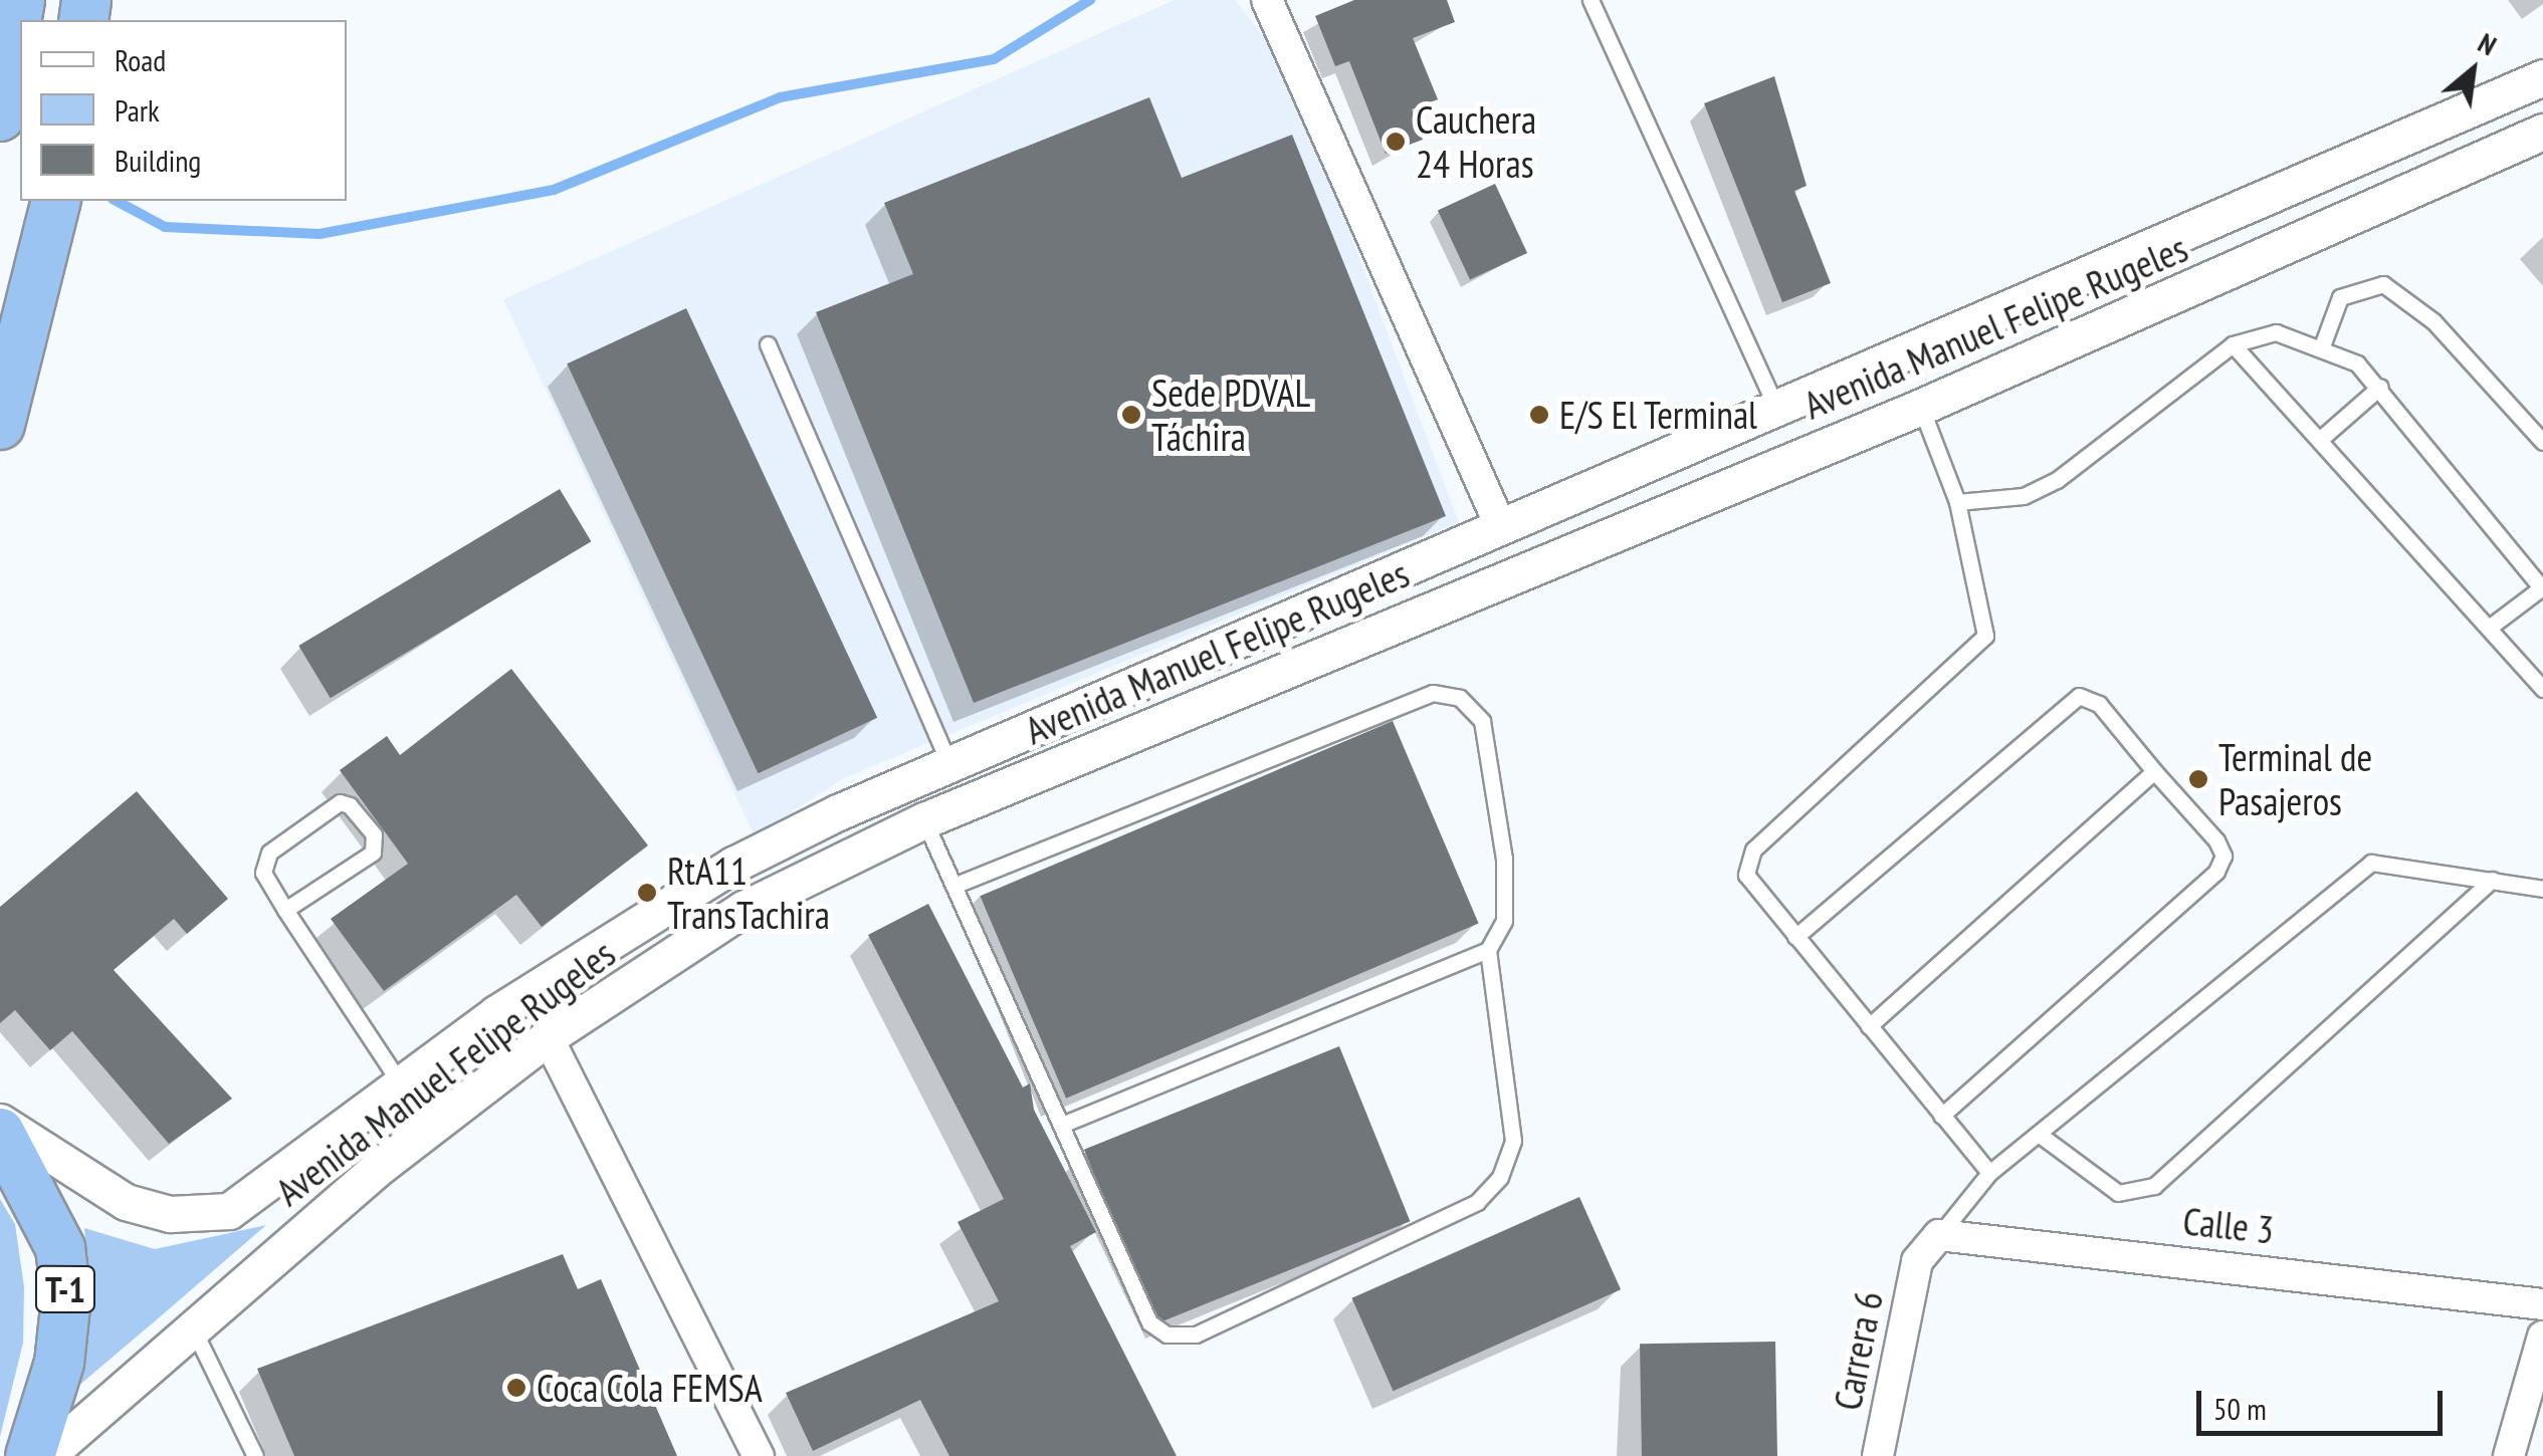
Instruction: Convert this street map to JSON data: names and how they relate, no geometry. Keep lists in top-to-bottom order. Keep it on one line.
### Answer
{"streets":{"highway":["T-1"],"street":["Avenida Manuel Felipe Rugeles","Calle 3","Carrera 6"]},"crossings":[["Calle 3","Carrera 6"]],"places":["Cauchera 24 Horas","Sede PDVAL Táchira","E/S El Terminal","Terminal de Pasajeros","RtA11 TransTachira","Coca Cola FEMSA"],"legend":["Road","Park","Building"],"scale_bar":"50 m","north":"top right"}
